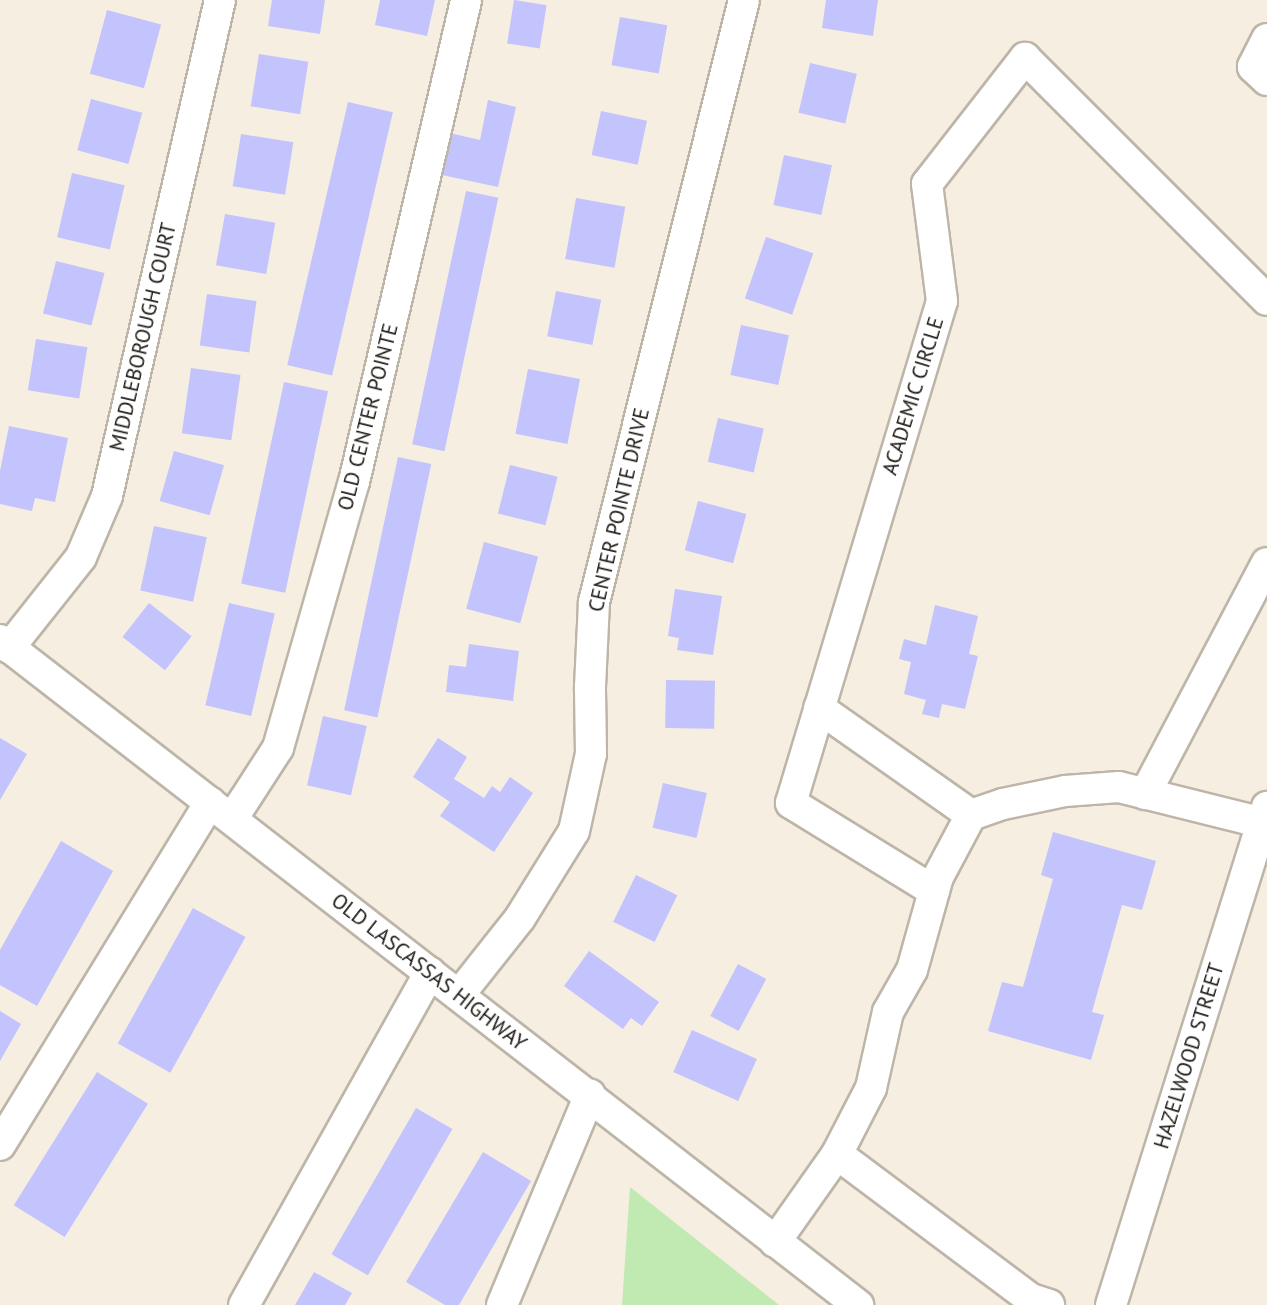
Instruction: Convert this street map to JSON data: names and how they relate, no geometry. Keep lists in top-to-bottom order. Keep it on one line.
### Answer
{"streets":{"street":["MIDDLEBOROUGH COURT","ACADEMIC CIRCLE","OLD CENTER POINTE","CENTER POINTE DRIVE","OLD LASCASSAS HIGHWAY","HAZELWOOD STREET"]},"crossings":[["MIDDLEBOROUGH COURT","OLD LASCASSAS HIGHWAY"],["OLD CENTER POINTE","OLD LASCASSAS HIGHWAY"],["CENTER POINTE DRIVE","OLD LASCASSAS HIGHWAY"]]}
